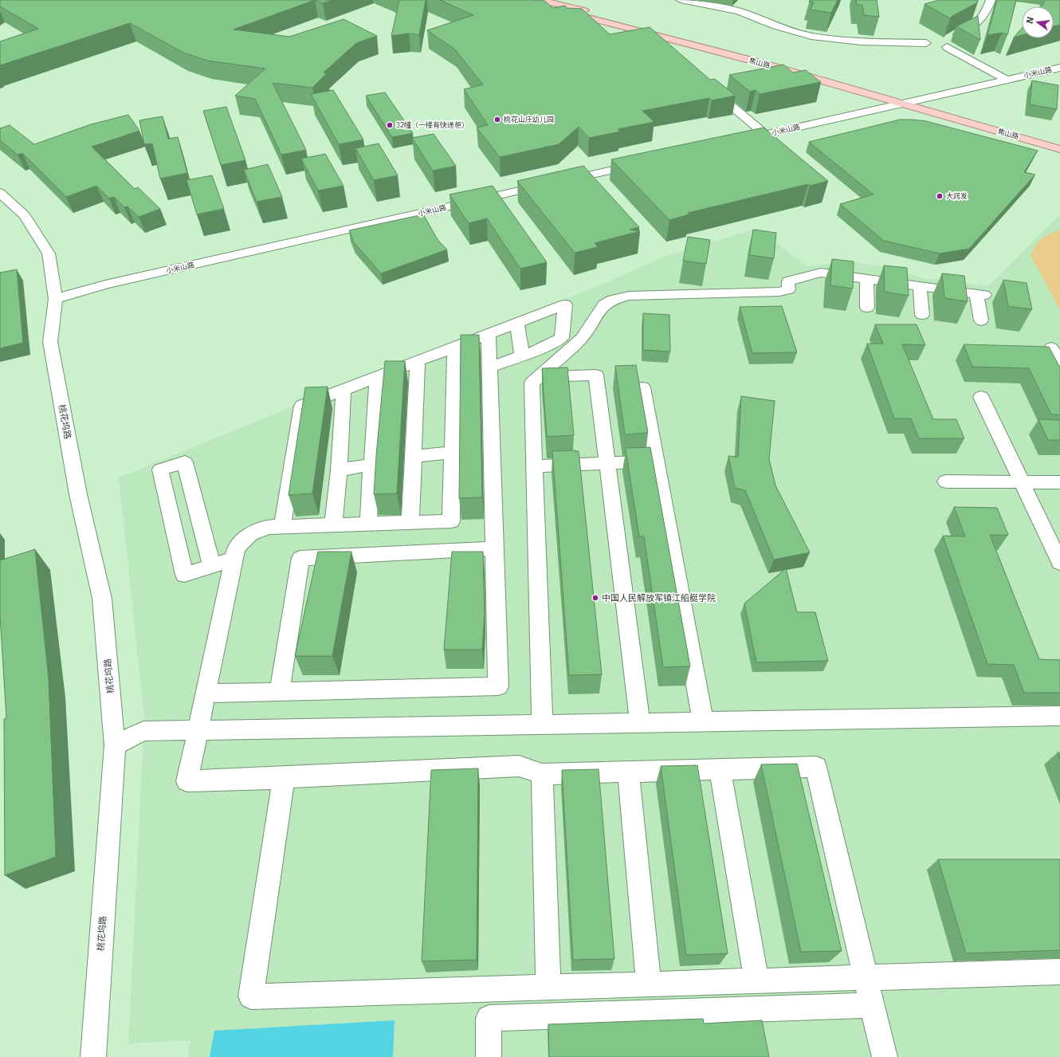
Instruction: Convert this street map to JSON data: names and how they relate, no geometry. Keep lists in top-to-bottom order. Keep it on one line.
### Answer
{"streets":{"main road":["焦山路"],"street":["小米山路","桃花坞路"]},"crossings":[["焦山路","小米山路"],["小米山路","桃花坞路"]],"places":["桃花山庄幼儿园","32幢（一楼有快递柜）","大润发","中国人民解放军镇江船艇学院"],"north":"left"}
